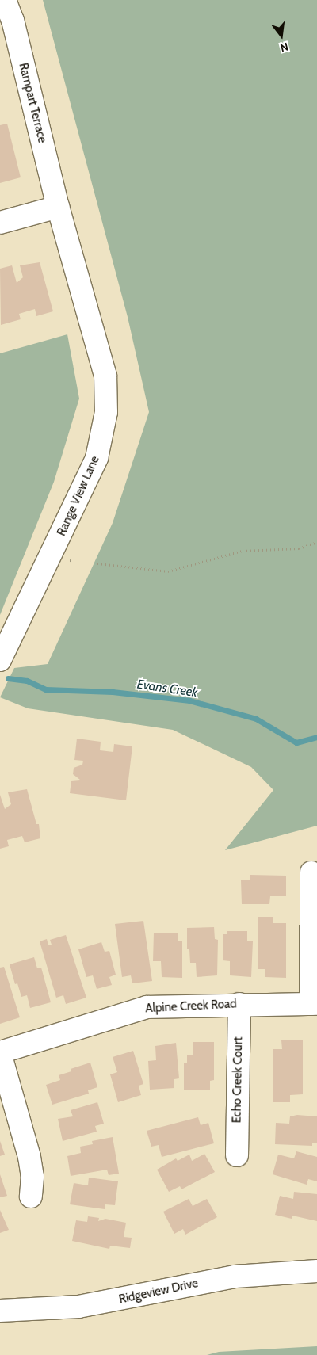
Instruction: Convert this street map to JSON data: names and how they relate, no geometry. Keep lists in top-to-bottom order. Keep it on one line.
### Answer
{"streets":{"street":["Rampart Terrace","Range View Lane","Alpine Creek Road","Echo Creek Court","Ridgeview Drive"]},"crossings":[["Rampart Terrace","Range View Lane"],["Alpine Creek Road","Echo Creek Court"]],"water":["Evans Creek"],"north":"bottom"}
